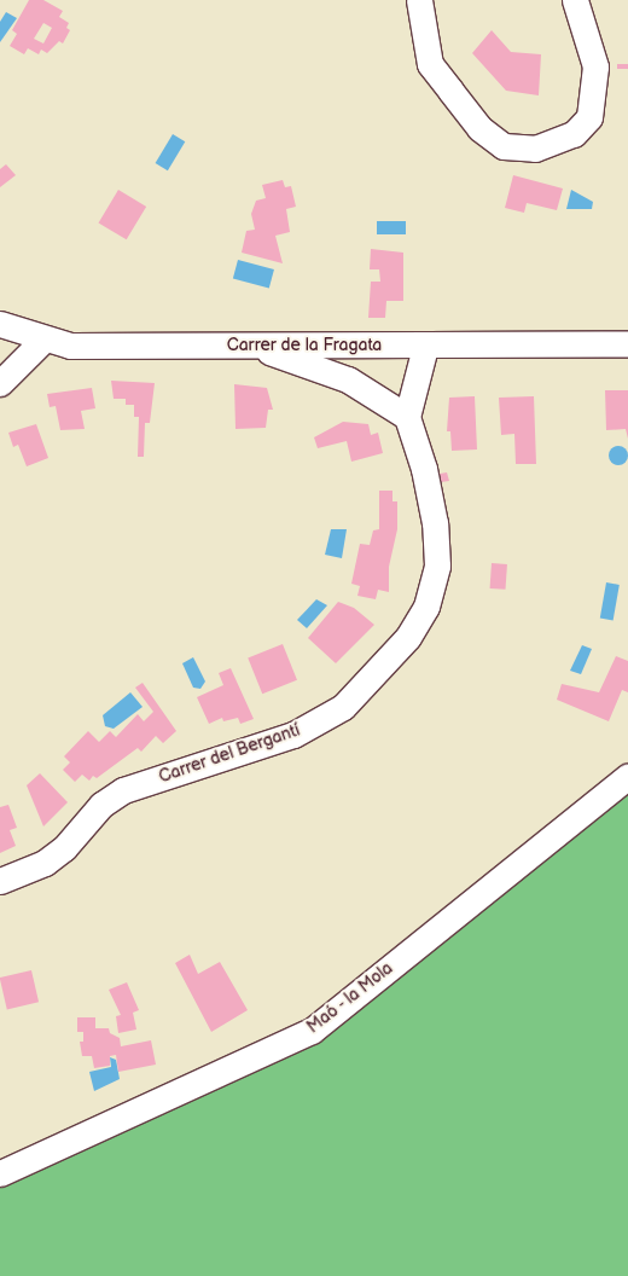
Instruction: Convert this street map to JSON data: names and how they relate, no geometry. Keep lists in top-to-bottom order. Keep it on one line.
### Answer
{"streets":{"street":["Carrer de la Fragata","Carrer del Bergantí","Maó - la Mola"]}}
